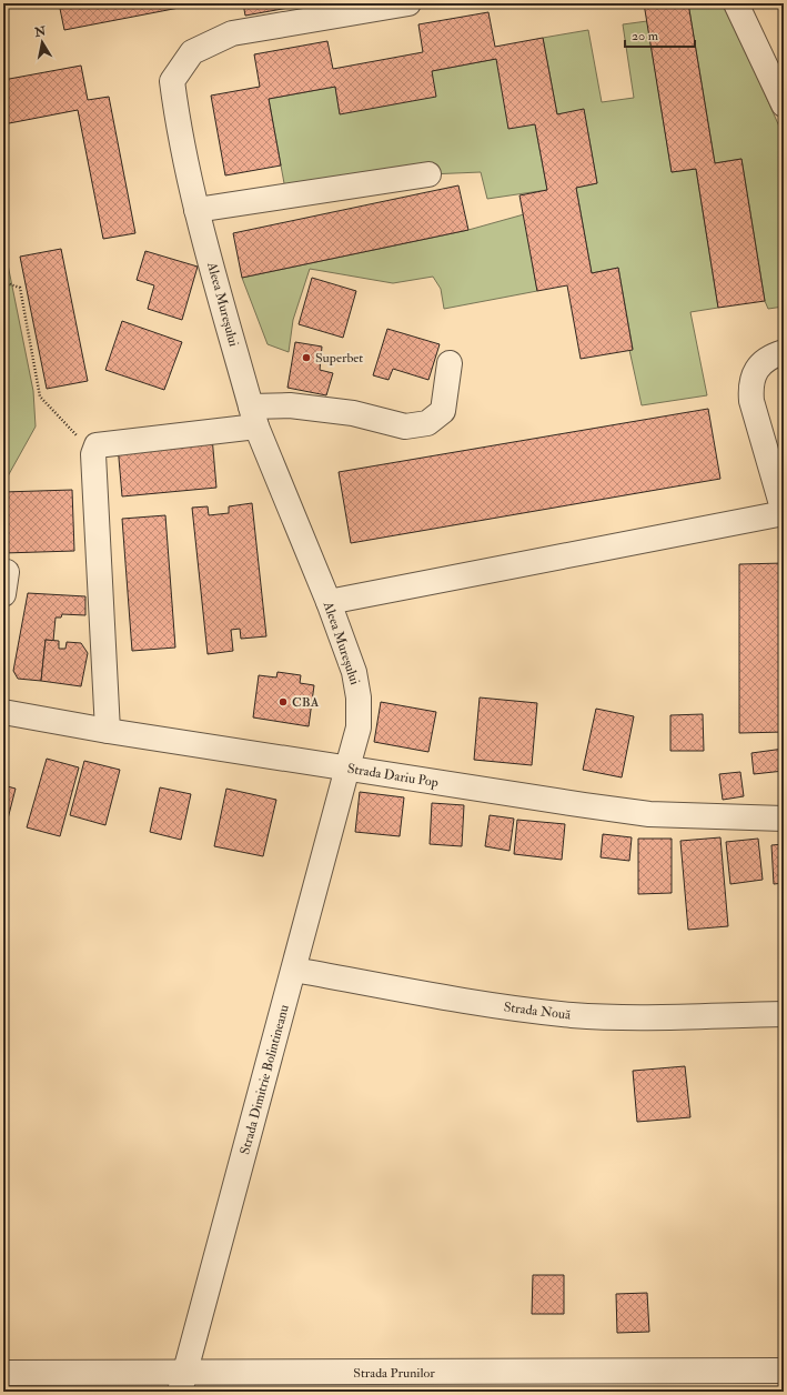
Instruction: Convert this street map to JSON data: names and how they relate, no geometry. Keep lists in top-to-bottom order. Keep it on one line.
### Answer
{"streets":{"street":["Aleea Mureșului","Strada Dariu Pop","Strada Nouă","Strada Dimitrie Bolintineanu","Strada Prunilor"]},"crossings":[["Aleea Mureșului","Strada Dariu Pop"],["Aleea Mureșului","Strada Dimitrie Bolintineanu"],["Strada Dariu Pop","Strada Dimitrie Bolintineanu"],["Strada Nouă","Strada Dimitrie Bolintineanu"],["Strada Dimitrie Bolintineanu","Strada Prunilor"]],"places":["Superbet","CBA"],"scale_bar":"20 m","north":"top"}
